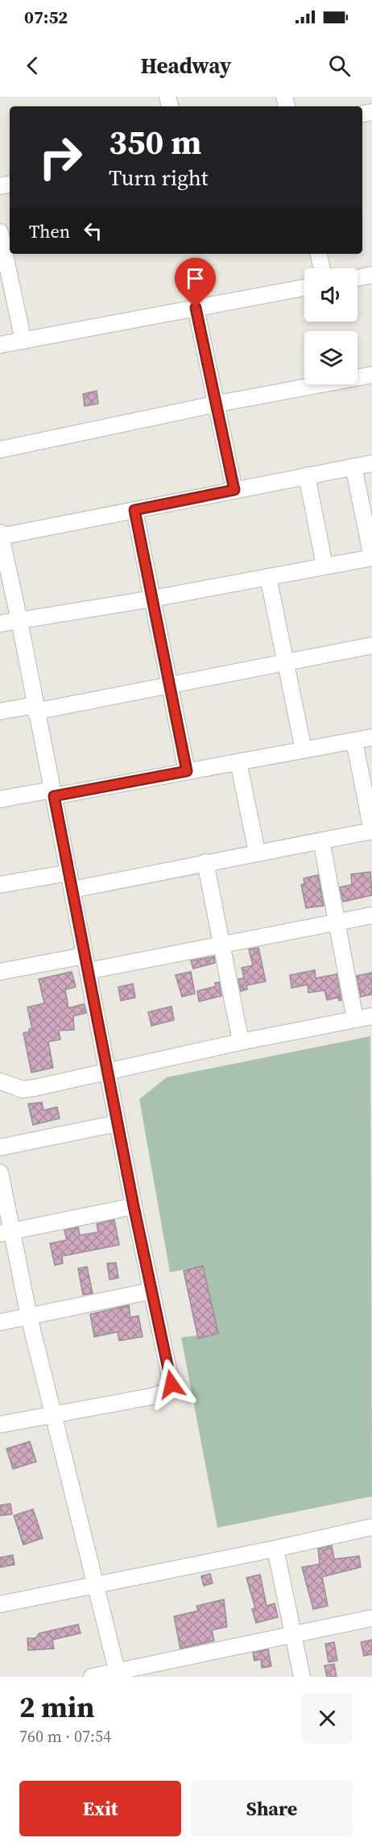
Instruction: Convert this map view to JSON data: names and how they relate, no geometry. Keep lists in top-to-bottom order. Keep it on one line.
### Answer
{"page":{"status":"07:52","header":"Headway","turn":["350 m","Turn right"],"then":"Then","heading":["2 min","760 m · 07:54"],"buttons":["Exit","Share"]}}
